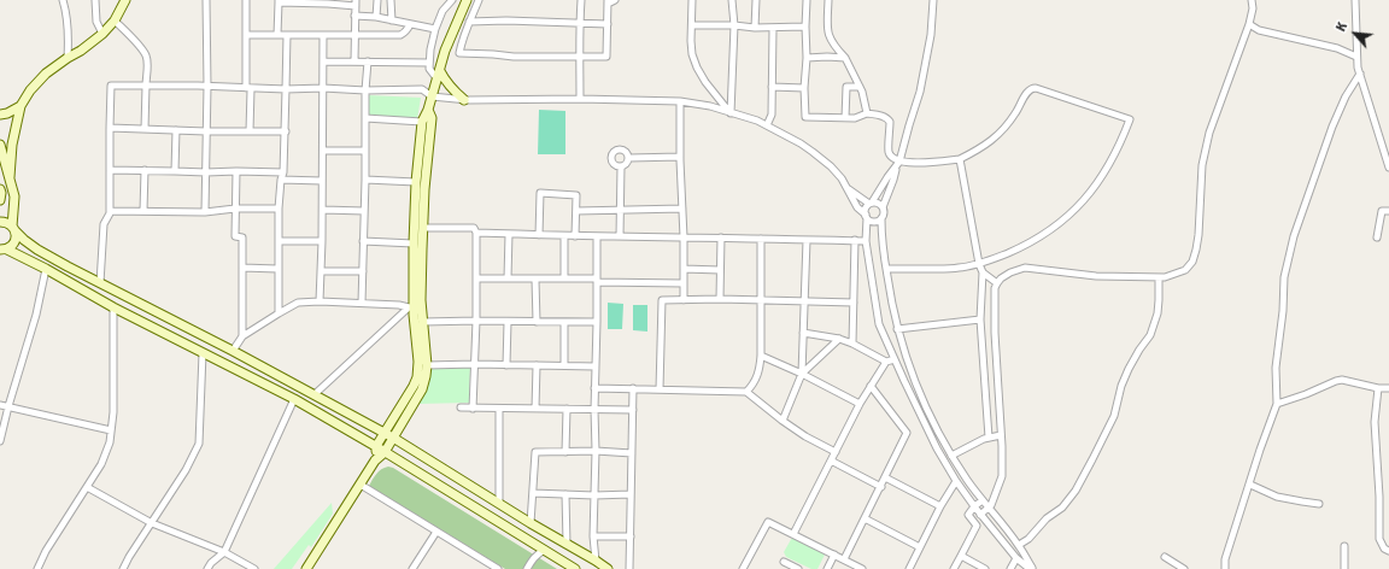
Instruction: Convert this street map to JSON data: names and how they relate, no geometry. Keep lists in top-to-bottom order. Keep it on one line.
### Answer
{"north":"top left"}
